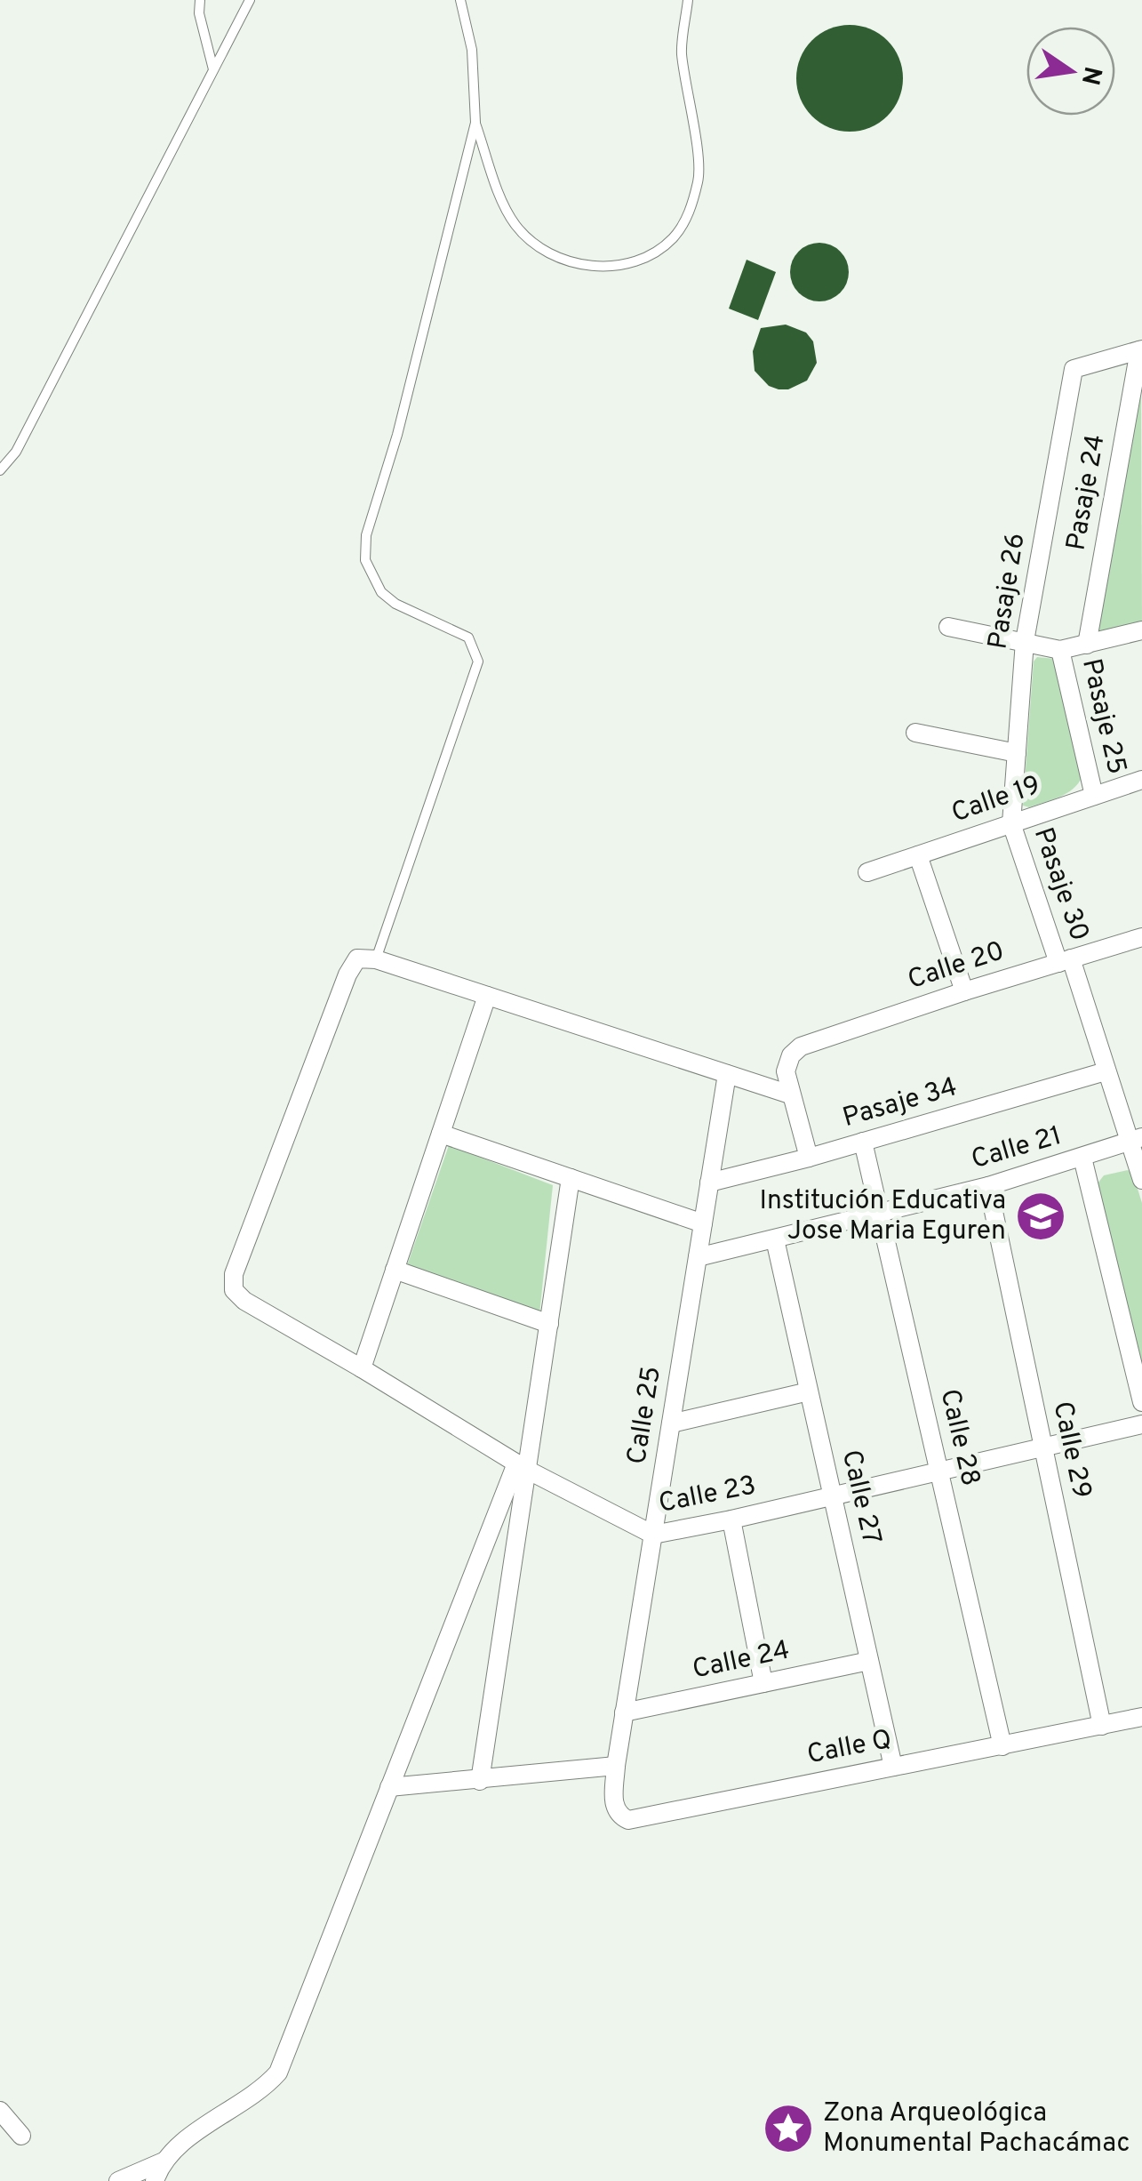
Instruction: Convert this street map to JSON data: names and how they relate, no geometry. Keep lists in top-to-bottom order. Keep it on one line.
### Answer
{"streets":{"street":["Pasaje 24","Pasaje 26","Pasaje 25","Calle 19","Pasaje 30","Calle 20","Pasaje 34","Calle 21","Calle 25","Calle 28","Calle 29","Calle 23","Calle 27","Calle 24","Calle Q"]},"crossings":[["Pasaje 24","Pasaje 26"],["Pasaje 26","Calle 19"],["Pasaje 26","Pasaje 30"],["Pasaje 25","Calle 19"],["Calle 19","Pasaje 30"],["Pasaje 30","Calle 20"],["Pasaje 30","Pasaje 34"],["Pasaje 30","Calle 21"],["Pasaje 34","Calle 25"],["Pasaje 34","Calle 28"],["Calle 21","Calle 25"],["Calle 21","Calle 28"],["Calle 21","Calle 29"],["Calle 21","Calle 27"],["Calle 25","Calle 23"],["Calle 25","Calle 24"],["Calle 25","Calle Q"],["Calle 28","Calle 23"],["Calle 28","Calle Q"],["Calle 29","Calle 23"],["Calle 29","Calle Q"],["Calle 23","Calle 27"],["Calle 27","Calle 24"],["Calle 27","Calle Q"]],"places":{"school or university":["Institución Educativa Jose Maria Eguren"],"place":["Zona Arqueológica Monumental Pachacámac"]},"north":"right"}
